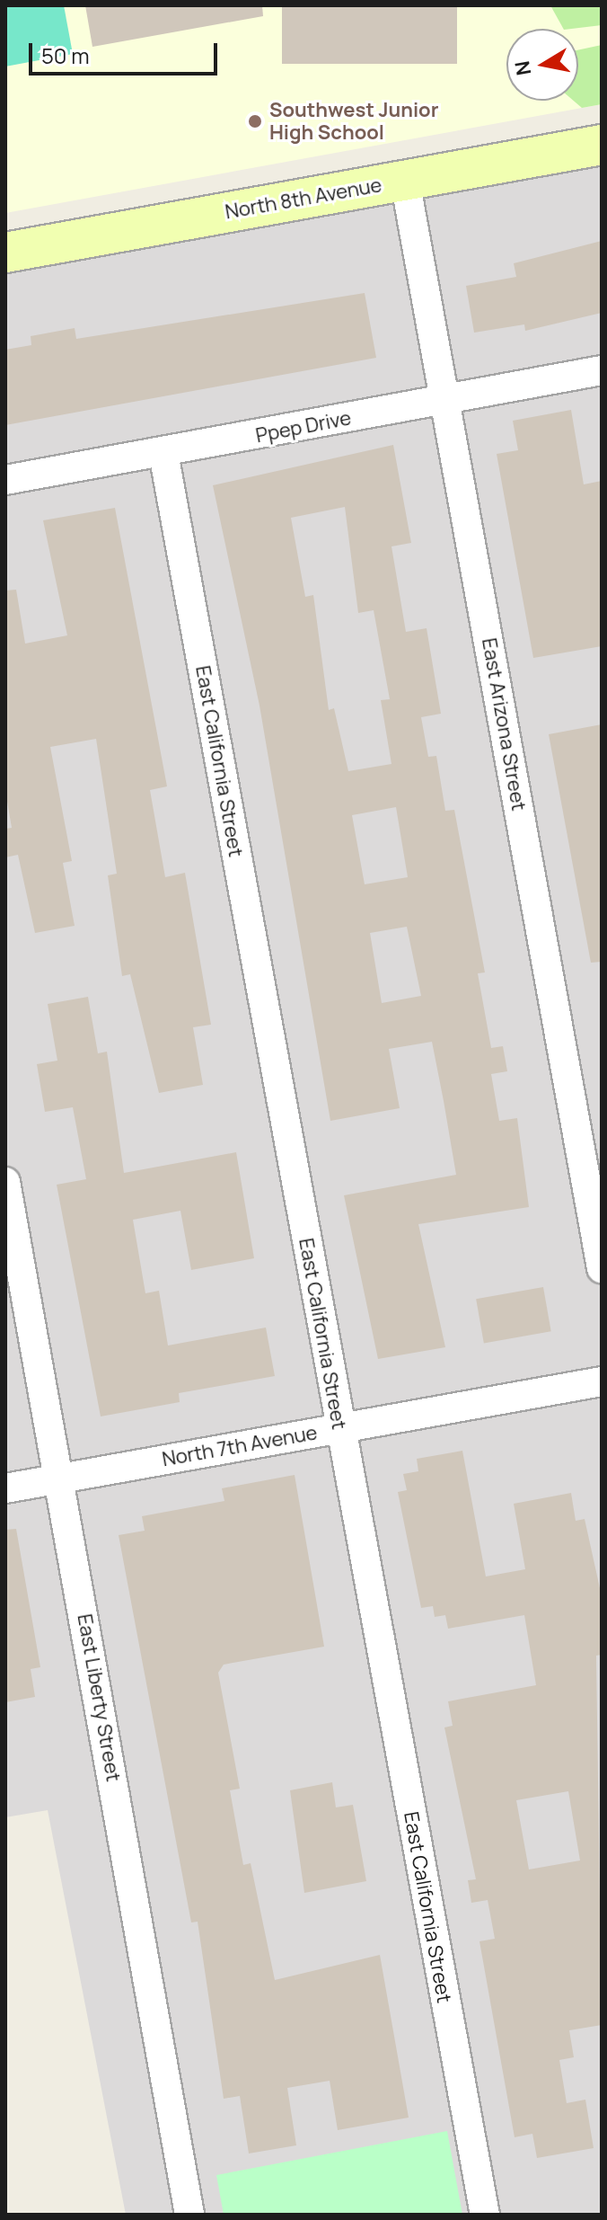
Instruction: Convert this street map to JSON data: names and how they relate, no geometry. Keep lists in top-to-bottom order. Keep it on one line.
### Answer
{"streets":{"main road":["North 8th Avenue"],"street":["Ppep Drive","East Arizona Street","East California Street","North 7th Avenue","East Liberty Street"]},"crossings":[["North 8th Avenue","East Arizona Street"],["Ppep Drive","East Arizona Street"],["Ppep Drive","East California Street"],["East California Street","North 7th Avenue"],["North 7th Avenue","East Liberty Street"]],"places":["Southwest Junior High School"],"scale_bar":"50 m","north":"left"}
